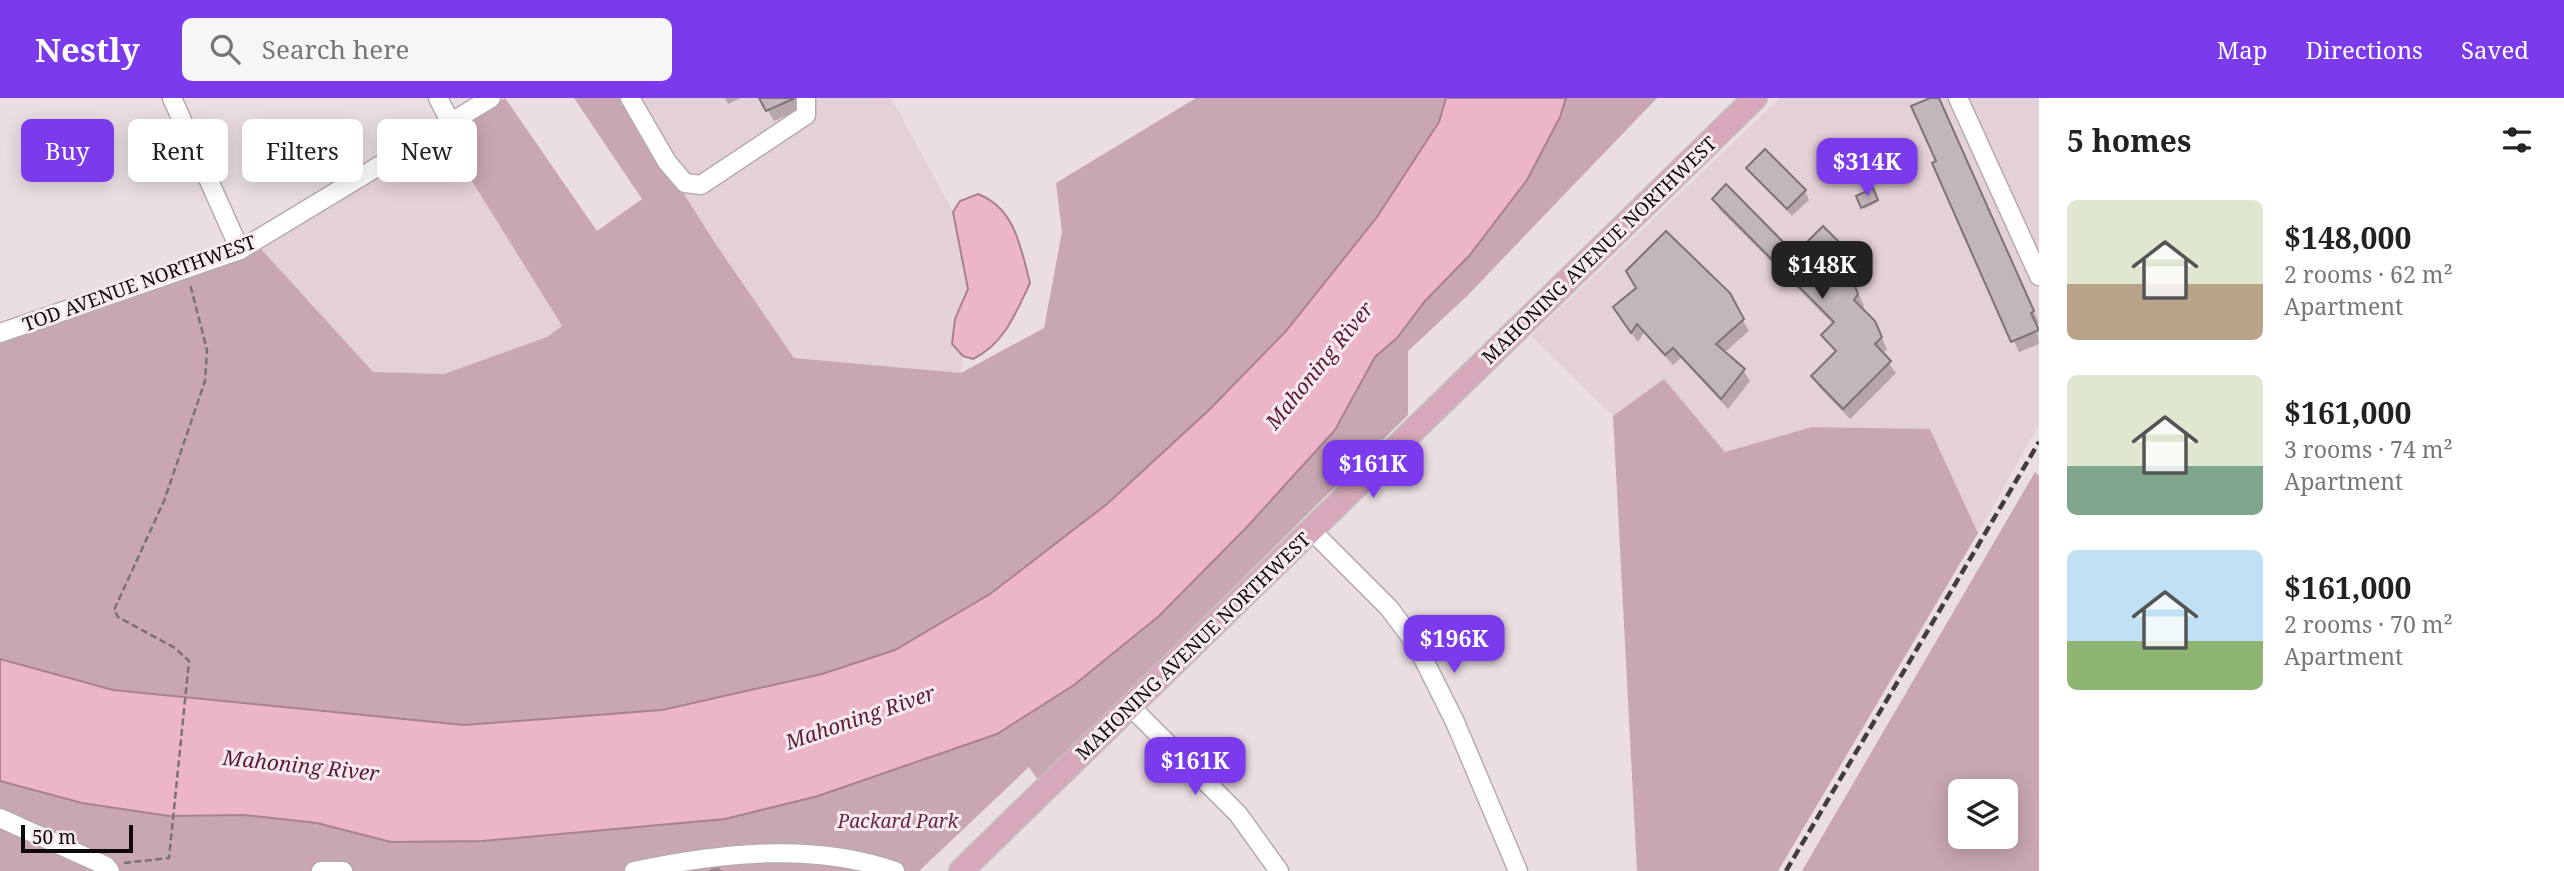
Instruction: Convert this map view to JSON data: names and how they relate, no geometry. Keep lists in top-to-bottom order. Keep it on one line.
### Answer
{"streets":{"main road":["MAHONING AVENUE NORTHWEST"],"street":["TOD AVENUE NORTHWEST"]},"water":["Mahoning River"],"parks":["Packard Park"],"scale_bar":"50 m","page":{"header":"Nestly","search":"Search here","nav":["Map","Directions","Saved"],"heading":"5 homes","chip":["Buy","Rent","Filters","New"],"price":["$314K","$148K","$161K","$196K","$161K"],"list":[{"name":"$148,000","note":"2 rooms · 62 m² · Apartment"},{"name":"$161,000","note":"3 rooms · 74 m² · Apartment"},{"name":"$161,000","note":"2 rooms · 70 m² · Apartment"}],"scale":"50 m"}}
